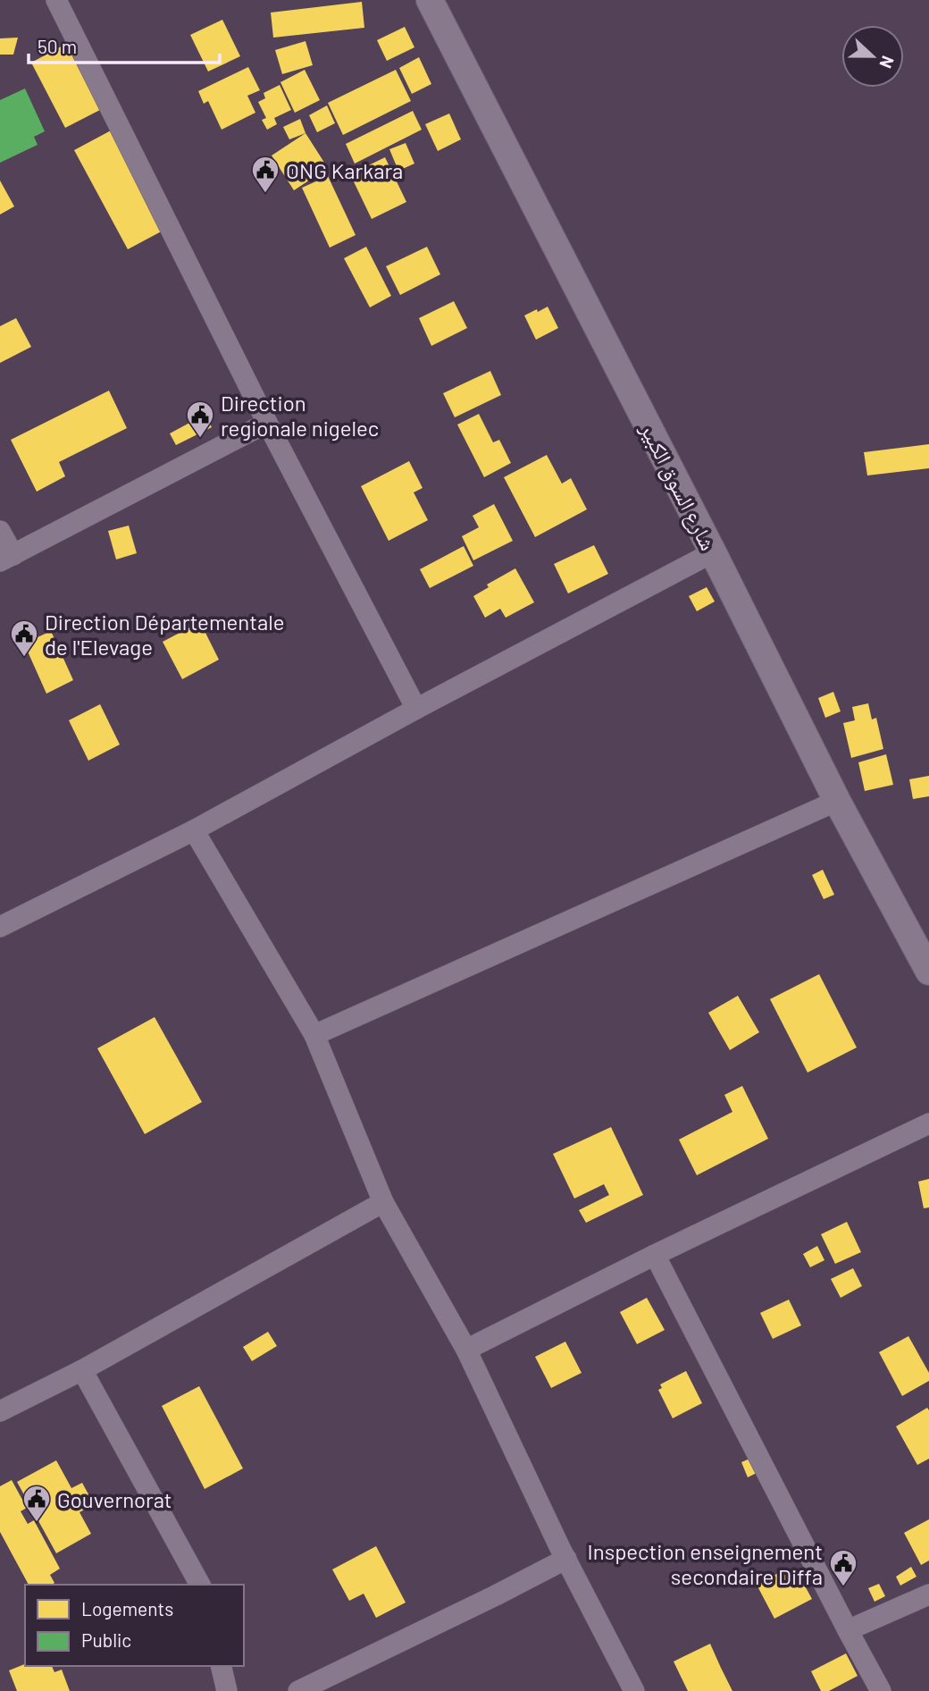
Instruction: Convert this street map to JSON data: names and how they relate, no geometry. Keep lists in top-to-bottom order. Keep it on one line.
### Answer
{"streets":{"street":["شارع السوق الكبير"]},"places":{"public building":["ONG Karkara","Direction regionale nigelec","Direction Départementale de l'Elevage","Gouvernorat","Inspection enseignement secondaire Diffa"]},"legend":["Logements","Public"],"scale_bar":"50 m","north":"right"}
